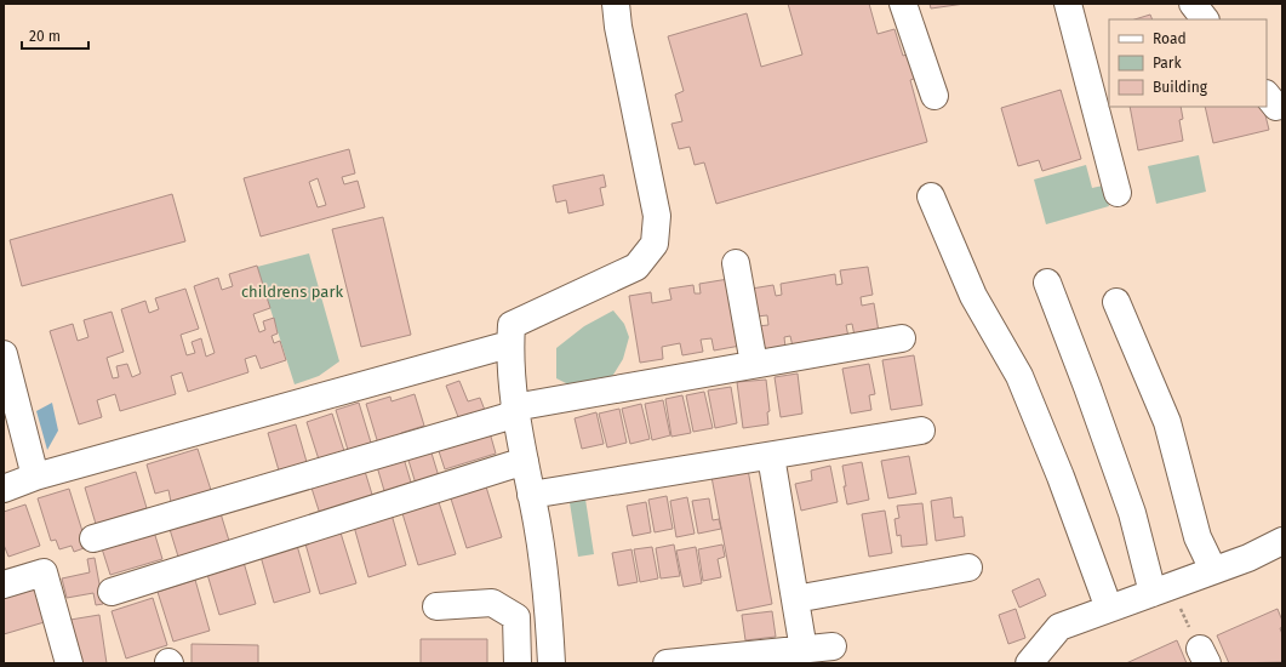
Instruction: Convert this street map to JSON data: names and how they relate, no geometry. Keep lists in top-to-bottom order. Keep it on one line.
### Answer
{"parks":["childrens park"],"legend":["Road","Park","Building"],"scale_bar":"20 m"}
